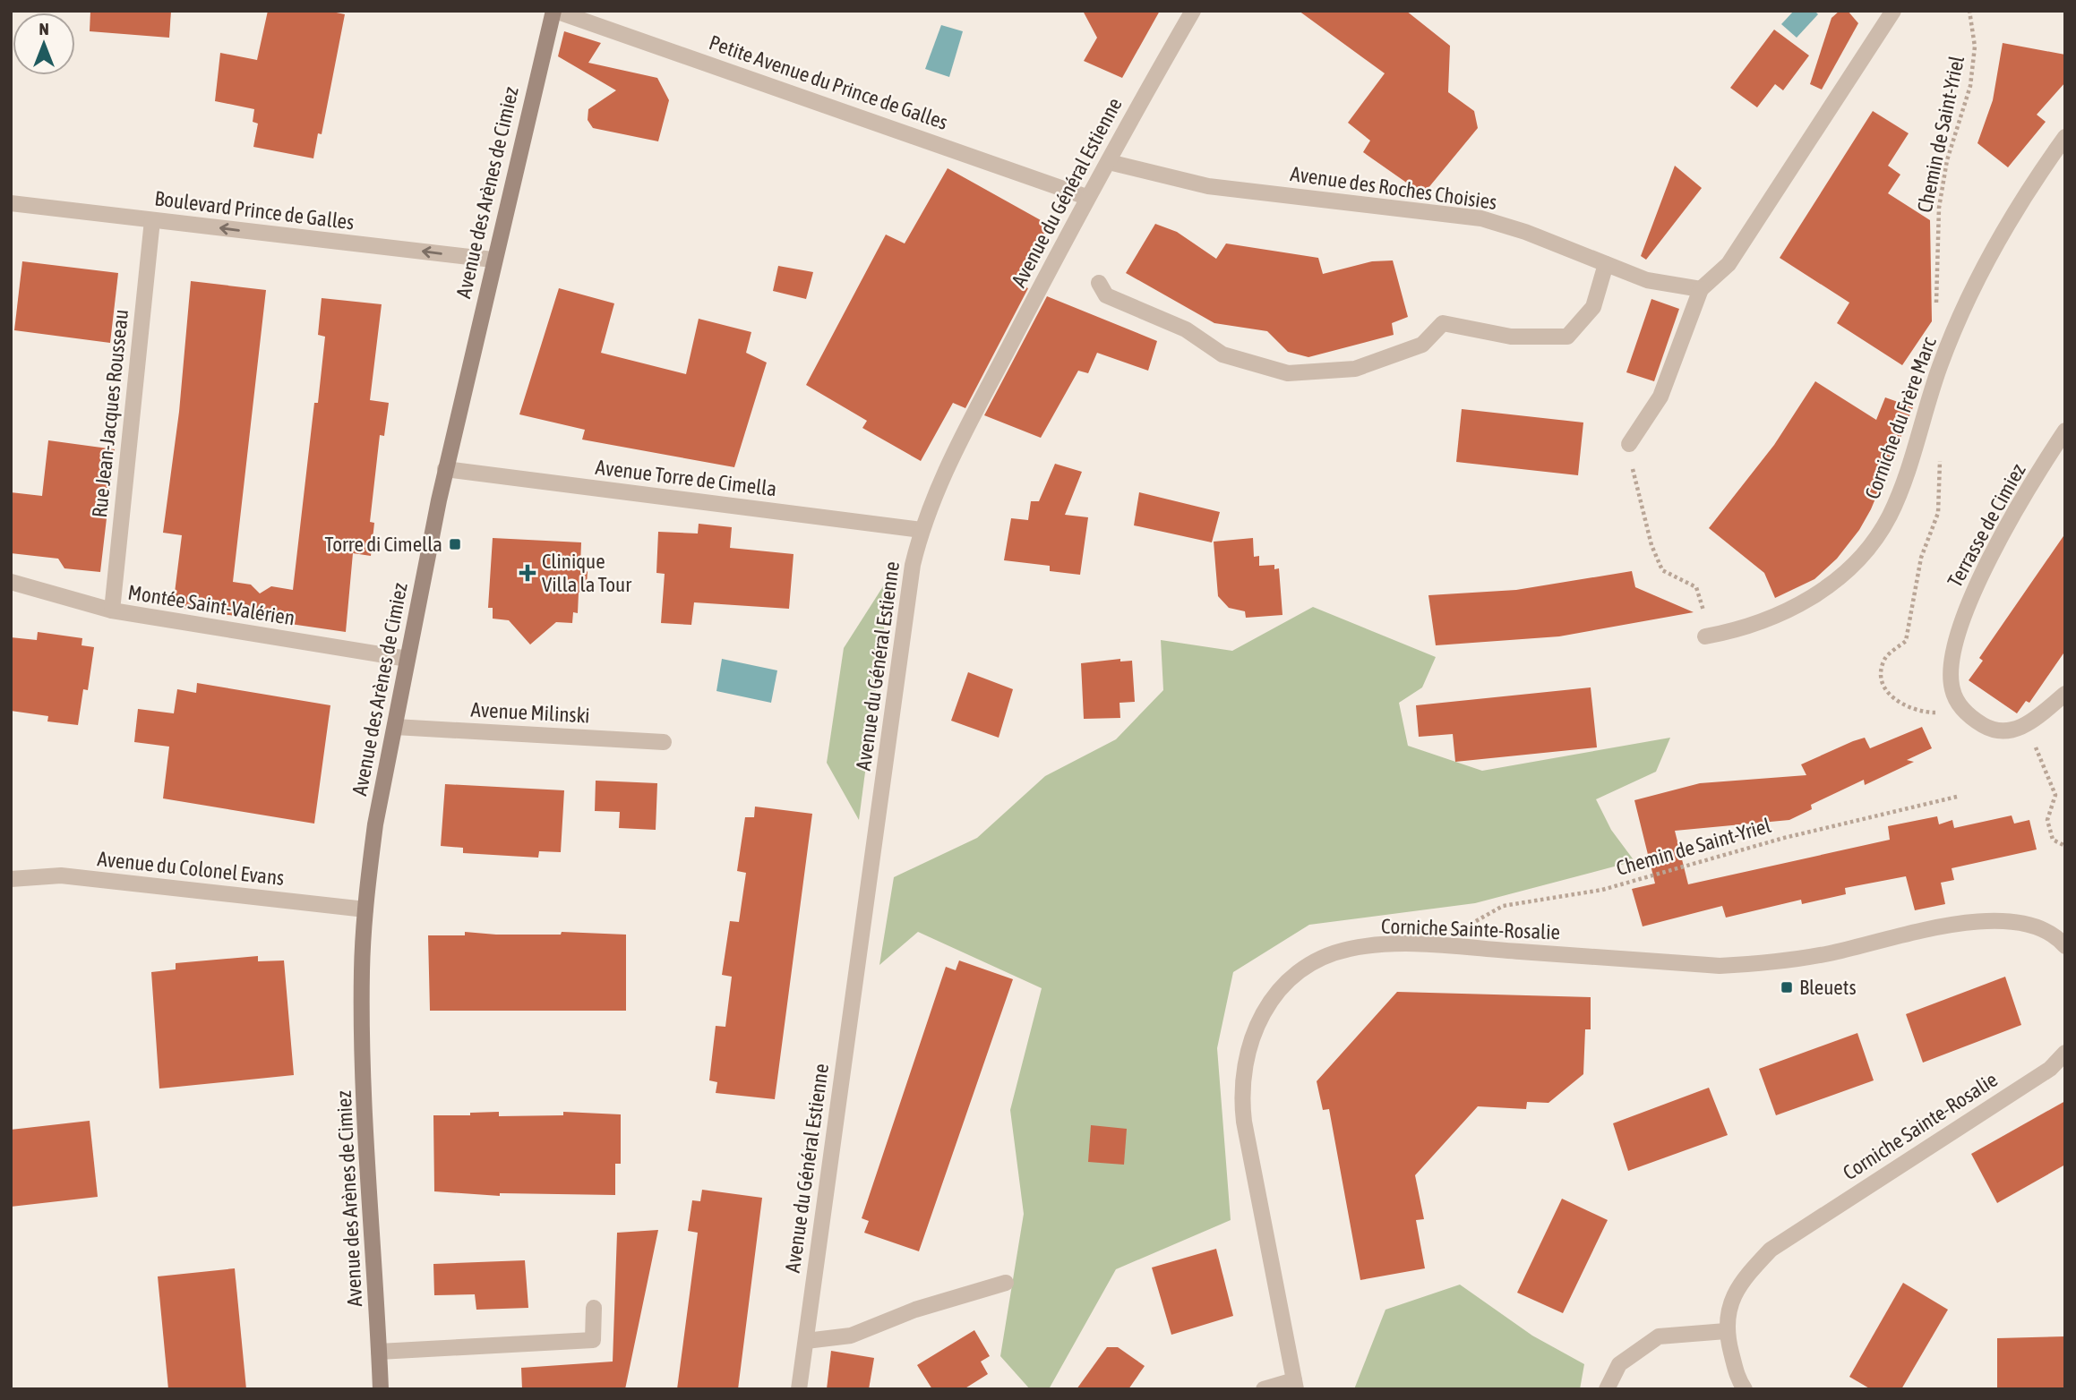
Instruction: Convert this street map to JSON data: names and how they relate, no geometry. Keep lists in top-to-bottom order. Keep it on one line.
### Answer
{"streets":{"street":["Petite Avenue du Prince de Galles","Avenue des Roches Choisies","Avenue des Arènes de Cimiez","Avenue du Général Estienne","Boulevard Prince de Galles","Rue Jean-Jacques Rousseau","Corniche du Frère Marc","Avenue Torre de Cimella","Terrasse de Cimiez","Montée Saint-Valérien","Avenue Milinski","Avenue du Colonel Evans","Corniche Sainte-Rosalie"],"path":["Chemin de Saint-Yriel"]},"crossings":[["Petite Avenue du Prince de Galles","Avenue des Arènes de Cimiez"],["Petite Avenue du Prince de Galles","Avenue du Général Estienne"],["Chemin de Saint-Yriel","Corniche Sainte-Rosalie"],["Avenue des Roches Choisies","Avenue du Général Estienne"],["Avenue des Arènes de Cimiez","Boulevard Prince de Galles"],["Avenue des Arènes de Cimiez","Avenue Torre de Cimella"],["Avenue des Arènes de Cimiez","Montée Saint-Valérien"],["Avenue des Arènes de Cimiez","Avenue Milinski"],["Avenue des Arènes de Cimiez","Avenue du Colonel Evans"],["Avenue du Général Estienne","Avenue Torre de Cimella"],["Boulevard Prince de Galles","Rue Jean-Jacques Rousseau"],["Rue Jean-Jacques Rousseau","Montée Saint-Valérien"]],"one_way":["Boulevard Prince de Galles"],"places":{"transit":["Torre di Cimella","Bleuets"],"health":["Clinique Villa la Tour"]},"north":"top"}
